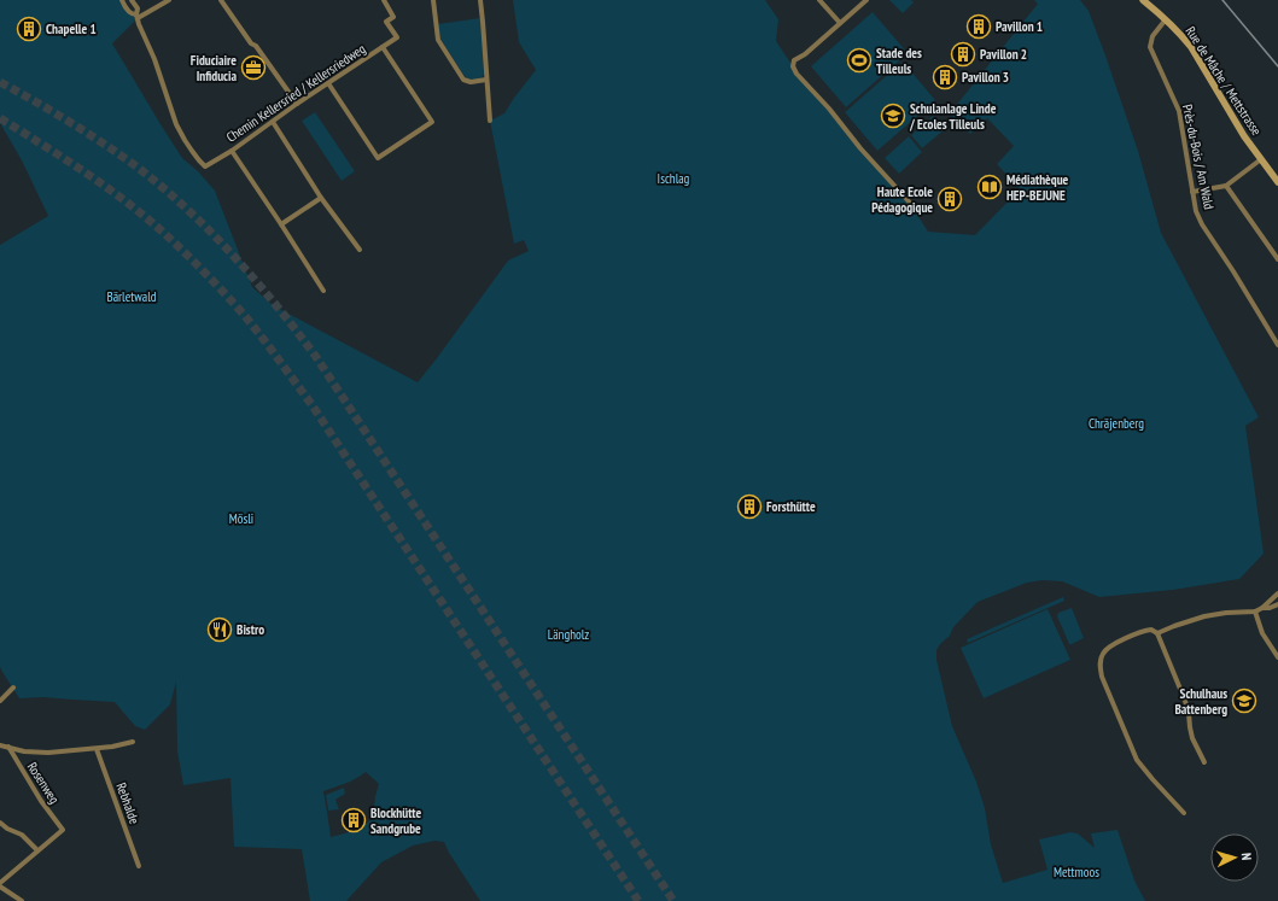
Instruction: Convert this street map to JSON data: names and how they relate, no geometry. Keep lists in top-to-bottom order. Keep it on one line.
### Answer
{"streets":{"main road":["Rue de Mâche / Mettstrasse"],"street":["Chemin Kellersried / Kellersriedweg","Près-du-Bois / Am Wald","Rosenweg","Rebhalde"]},"crossings":[["Rue de Mâche / Mettstrasse","Près-du-Bois / Am Wald"]],"parks":["Ischlag","Bärletwald","Chräjenberg","Mösli","Längholz","Mettmoos"],"places":{"building":["Pavillon 1","Chapelle 1","Pavillon 2","Pavillon 3","Haute Ecole Pédagogique","Forsthütte","Blockhütte Sandgrube"],"sports":["Stade des Tilleuls"],"office":["Fiduciaire Infiducia"],"school or university":["Schulanlage Linde / Ecoles Tilleuls","Schulhaus Battenberg"],"library":["Médiathèque HEP-BEJUNE"],"restaurant":["Bistro"]},"north":"right"}
